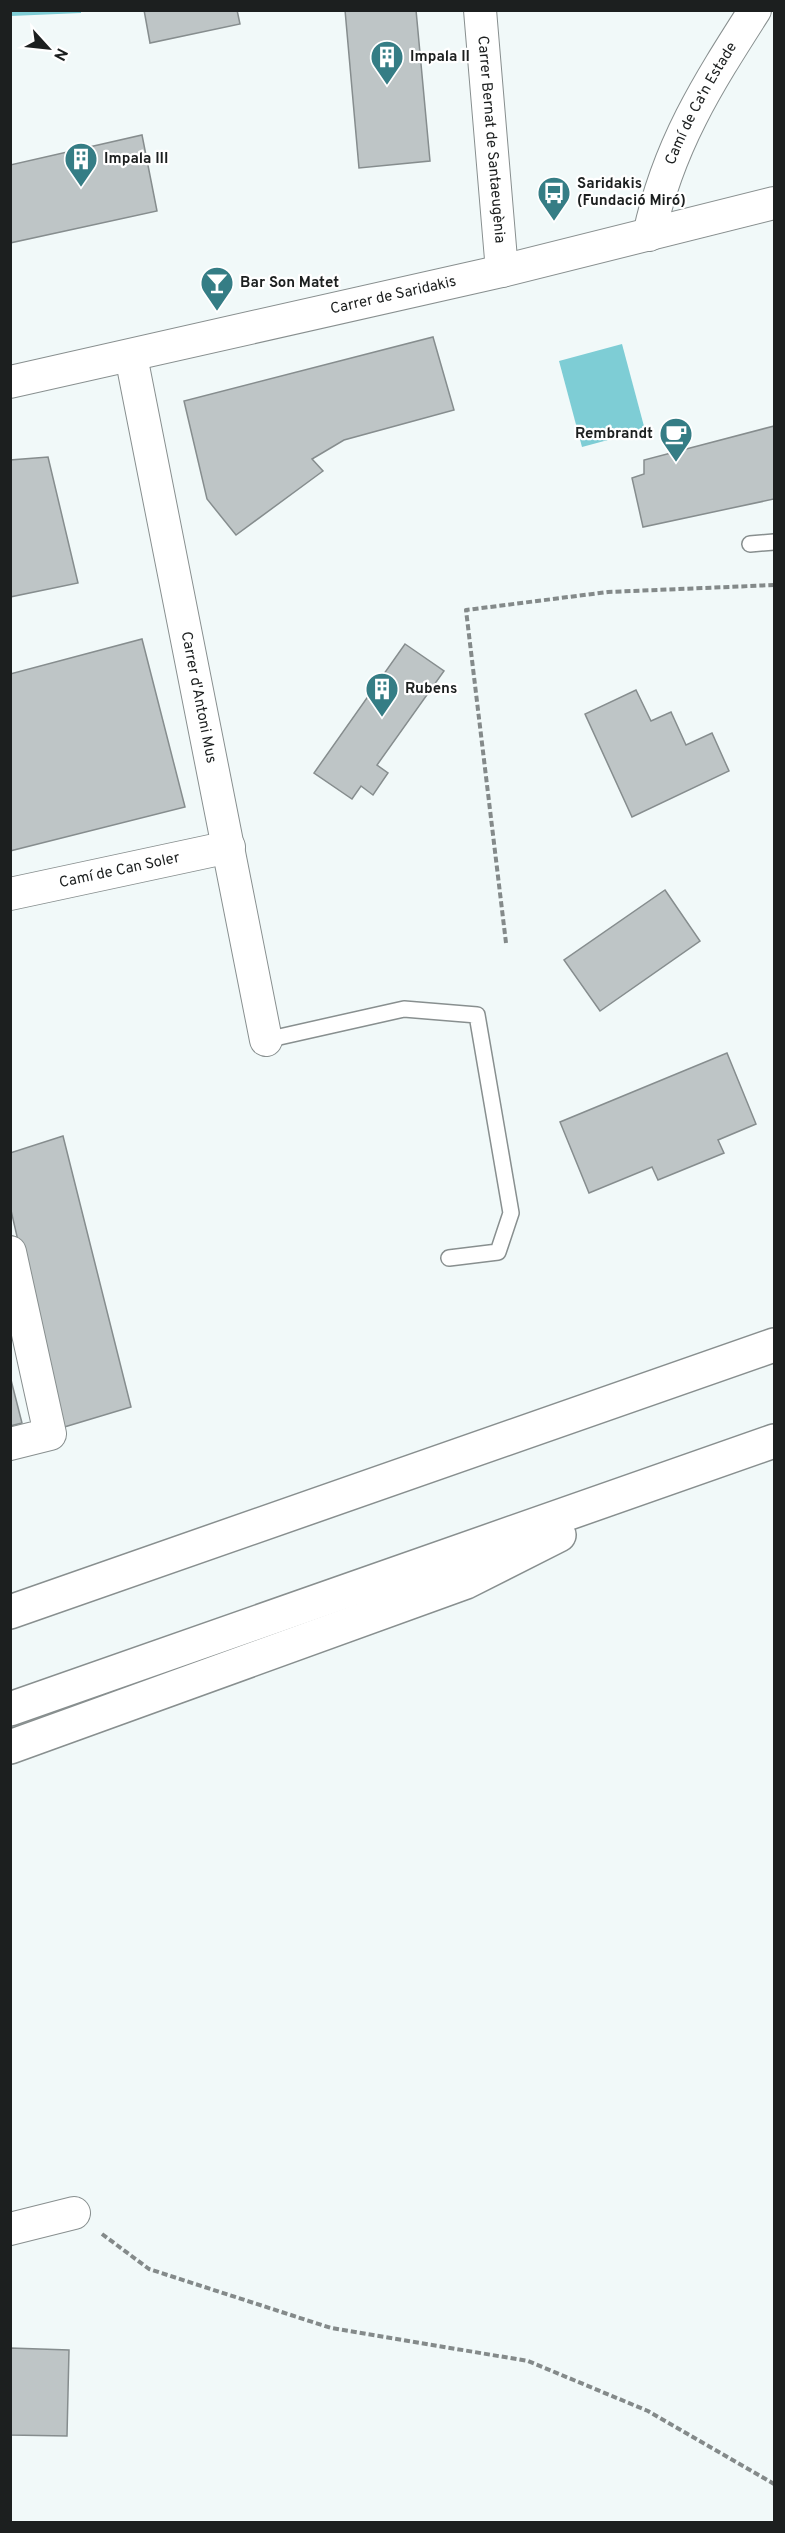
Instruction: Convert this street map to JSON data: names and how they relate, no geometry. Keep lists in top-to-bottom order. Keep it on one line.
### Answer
{"streets":{"street":["Camí de Ca'n Estade","Carrer Bernat de Santaeugènia","Carrer de Saridakis","Carrer d'Antoni Mus","Camí de Can Soler"]},"crossings":[["Camí de Ca'n Estade","Carrer de Saridakis"],["Carrer Bernat de Santaeugènia","Carrer de Saridakis"],["Carrer de Saridakis","Carrer d'Antoni Mus"],["Carrer d'Antoni Mus","Camí de Can Soler"]],"places":{"building":["Impala II","Impala III","Rubens"],"bus stop":["Saridakis (Fundació Miró)"],"bar":["Bar Son Matet"],"cafe":["Rembrandt"]},"north":"bottom right"}
